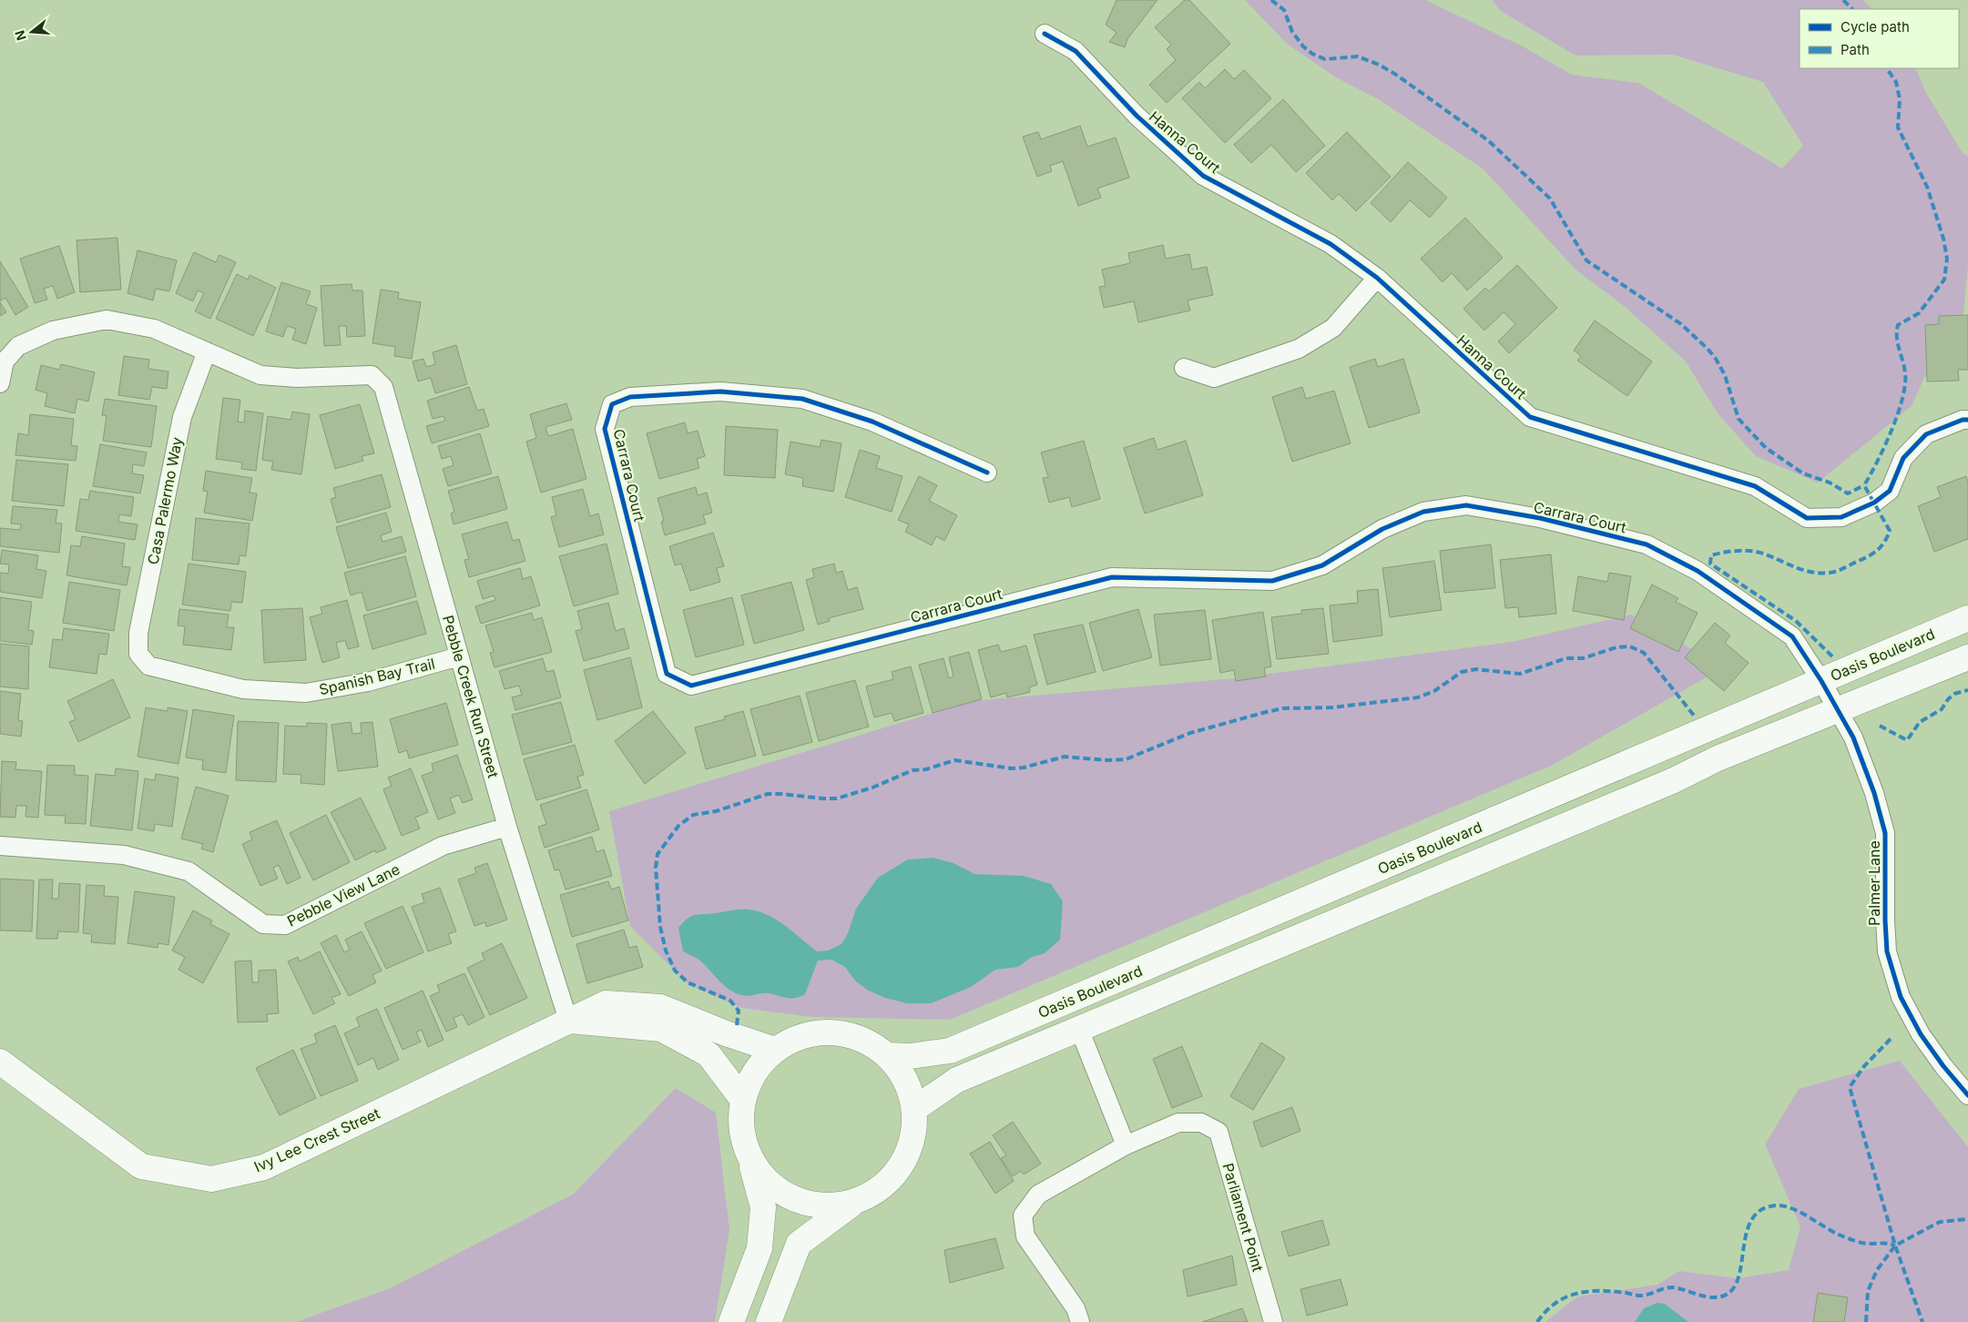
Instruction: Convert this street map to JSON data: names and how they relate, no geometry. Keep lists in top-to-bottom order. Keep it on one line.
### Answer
{"streets":{"main road":["Oasis Boulevard","Ivy Lee Crest Street"],"street":["Hanna Court","Carrara Court","Casa Palermo Way","Spanish Bay Trail","Pebble Creek Run Street","Palmer Lane","Pebble View Lane","Parliament Point"]},"crossings":[["Carrara Court","Oasis Boulevard"],["Carrara Court","Palmer Lane"],["Casa Palermo Way","Spanish Bay Trail"],["Casa Palermo Way","Pebble Creek Run Street"],["Oasis Boulevard","Palmer Lane"],["Spanish Bay Trail","Pebble Creek Run Street"],["Pebble Creek Run Street","Pebble View Lane"],["Pebble Creek Run Street","Ivy Lee Crest Street"]],"legend":["Cycle path","Path"],"north":"left"}
